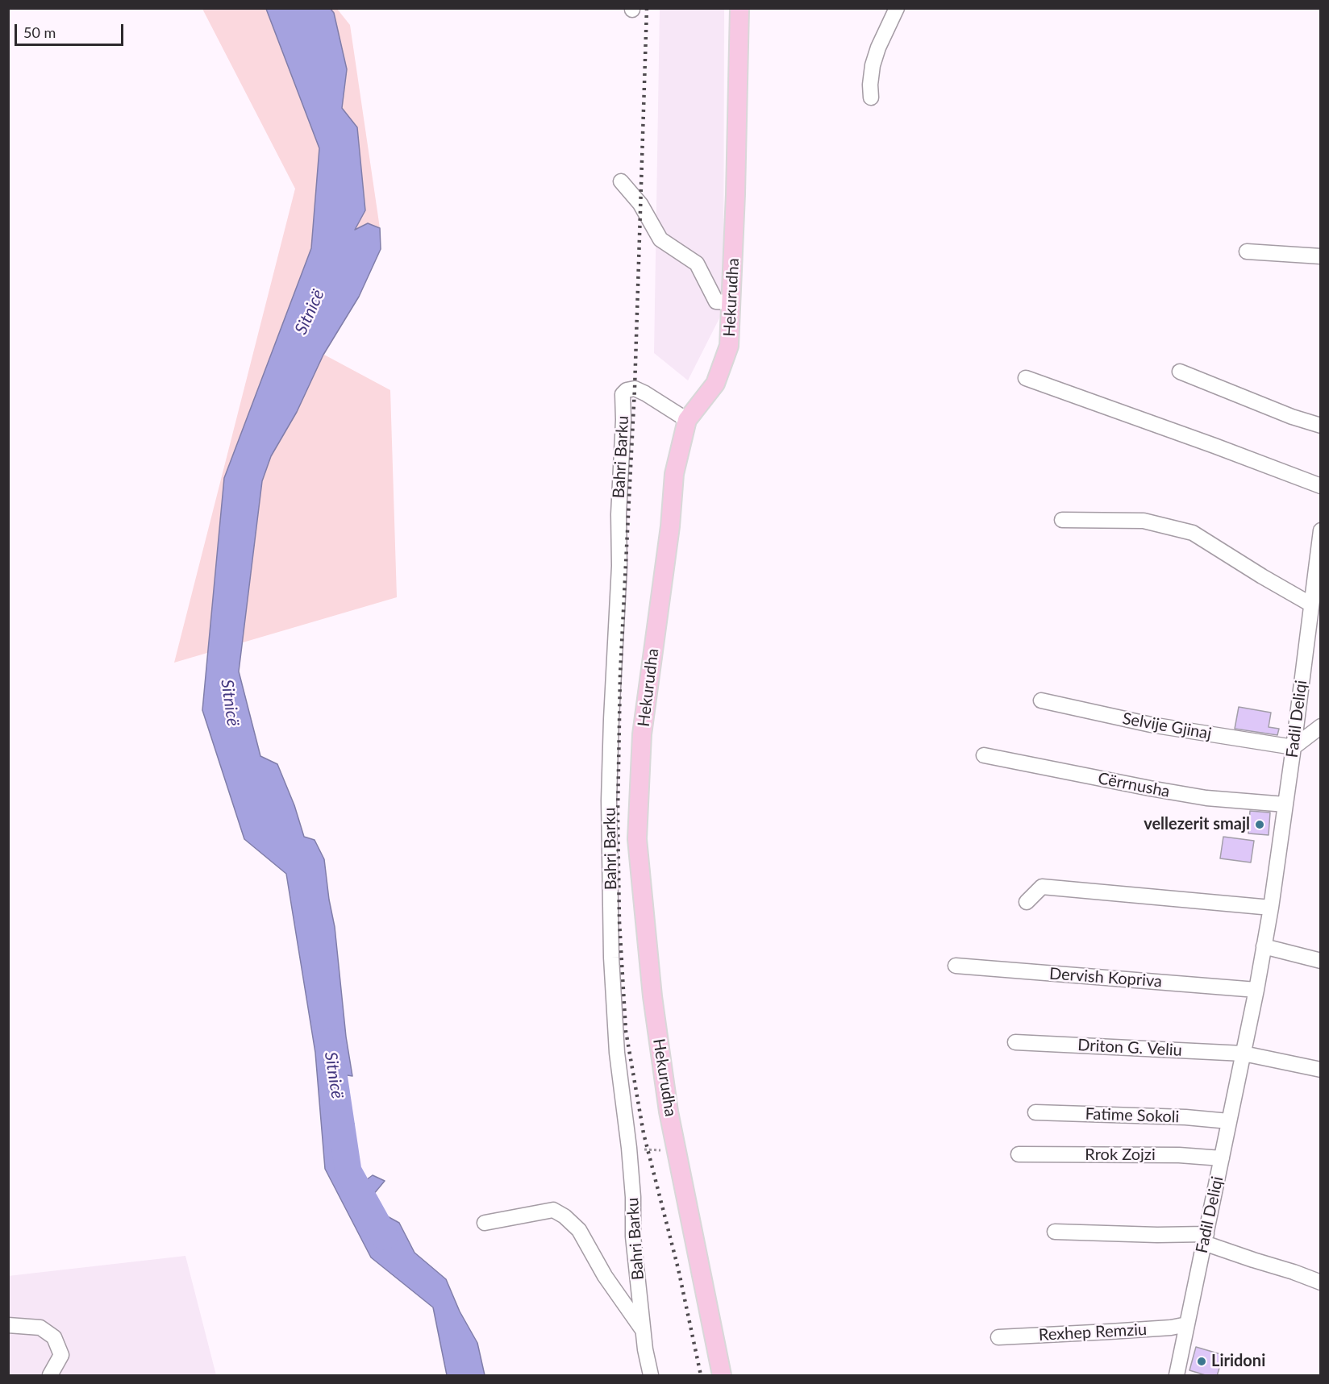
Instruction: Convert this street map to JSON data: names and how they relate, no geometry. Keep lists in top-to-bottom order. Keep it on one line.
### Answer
{"streets":{"main road":["Hekurudha"],"street":["Bahri Barku","Fadil Deliqi","Selvije Gjinaj","Cërrnusha","Dervish Kopriva","Driton G. Veliu","Fatime Sokoli","Rrok Zojzi","Rexhep Remziu"]},"crossings":[["Hekurudha","Bahri Barku"],["Fadil Deliqi","Selvije Gjinaj"],["Fadil Deliqi","Cërrnusha"],["Fadil Deliqi","Dervish Kopriva"],["Fadil Deliqi","Driton G. Veliu"],["Fadil Deliqi","Fatime Sokoli"],["Fadil Deliqi","Rrok Zojzi"],["Fadil Deliqi","Rexhep Remziu"]],"water":["Sitnicë"],"places":["vellezerit smajl","Liridoni"],"scale_bar":"50 m"}
